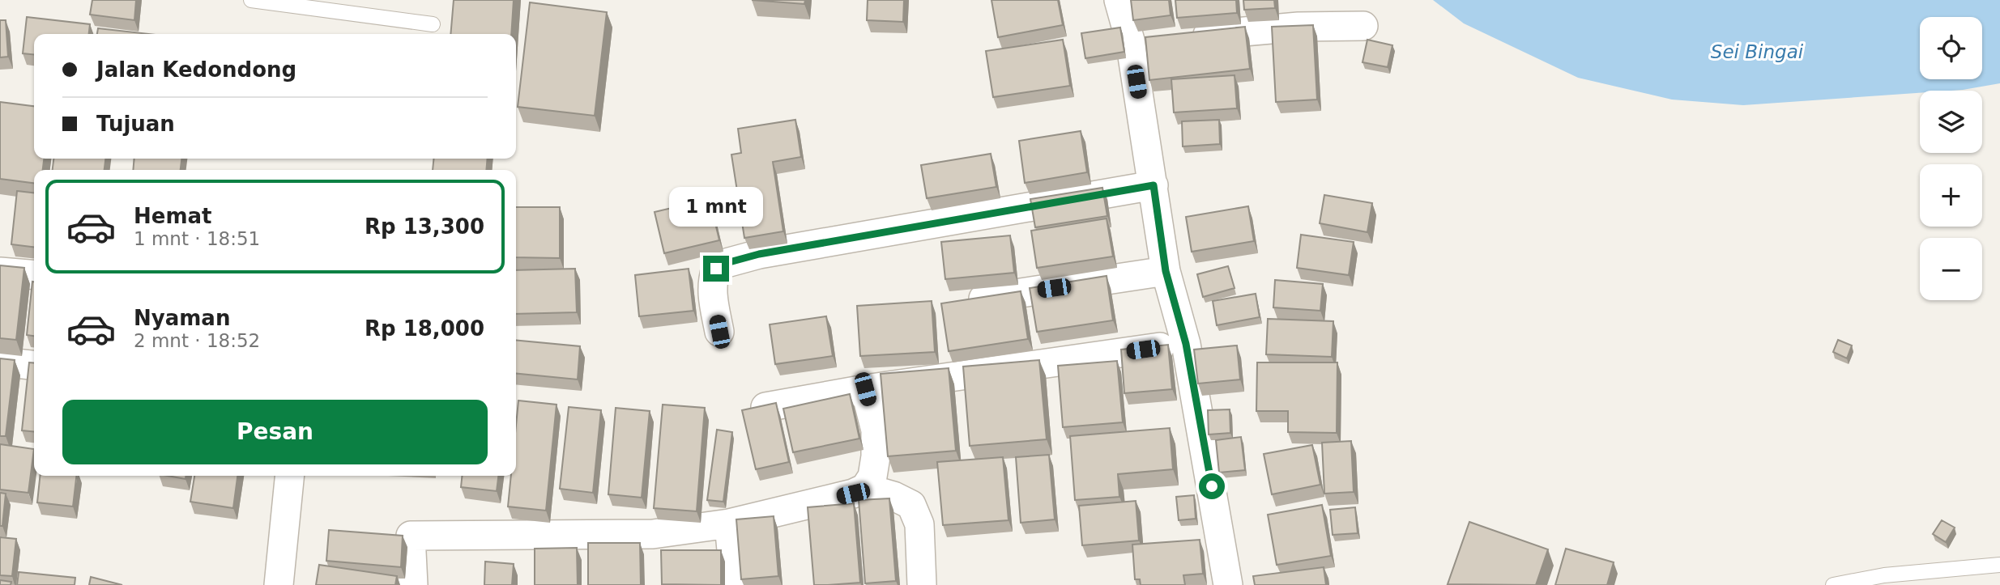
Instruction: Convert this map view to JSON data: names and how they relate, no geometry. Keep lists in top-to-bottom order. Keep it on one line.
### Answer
{"water":["Sei Bingai"],"page":{"map_buttons":["+","−"],"banner":["Jalan Kedondong","Tujuan"],"list":[{"name":"Hemat","note":"1 mnt · 18:51","value":"Rp 13,300"},{"name":"Nyaman","note":"2 mnt · 18:52","value":"Rp 18,000"}],"bubble":"1 mnt","buttons":"Pesan"}}
